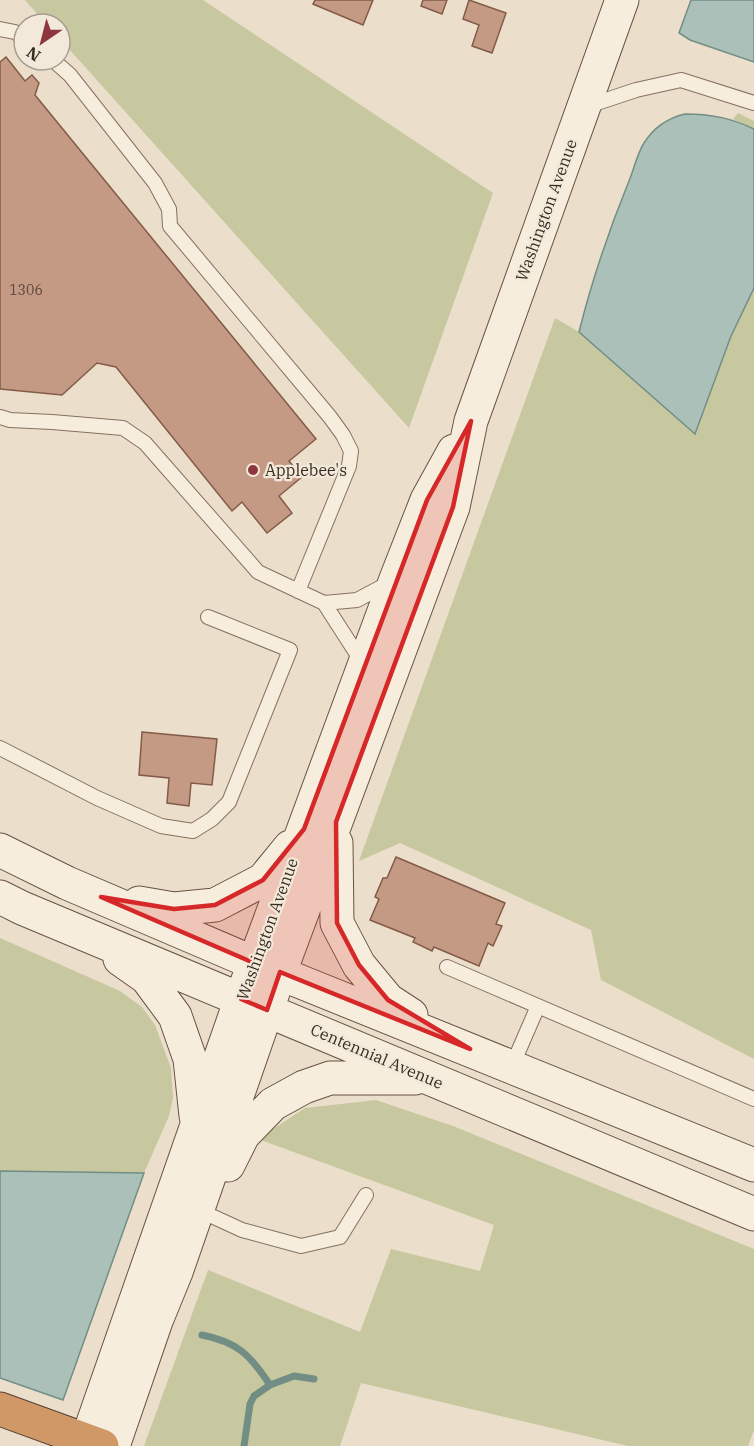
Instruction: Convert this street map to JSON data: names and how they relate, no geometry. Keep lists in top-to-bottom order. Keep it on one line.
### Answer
{"streets":{"main road":["Washington Avenue","Centennial Avenue"]},"crossings":[["Washington Avenue","Centennial Avenue"]],"places":["Applebee's"],"house_numbers":["1306"],"north":"bottom left"}
